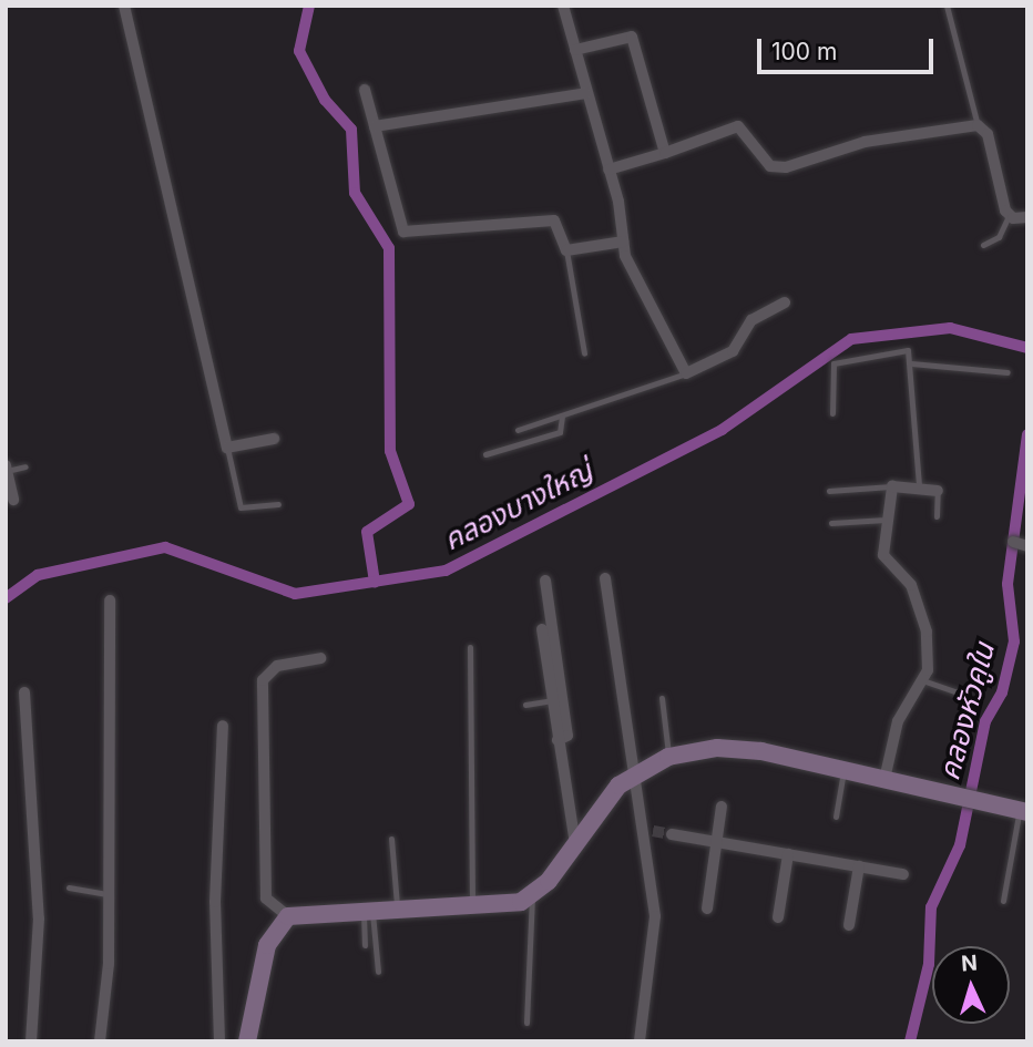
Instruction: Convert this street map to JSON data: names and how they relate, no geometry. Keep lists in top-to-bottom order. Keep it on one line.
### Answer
{"water":["คลองบางใหญ่","คลองหัวคูใน"],"scale_bar":"100 m","north":"top"}
